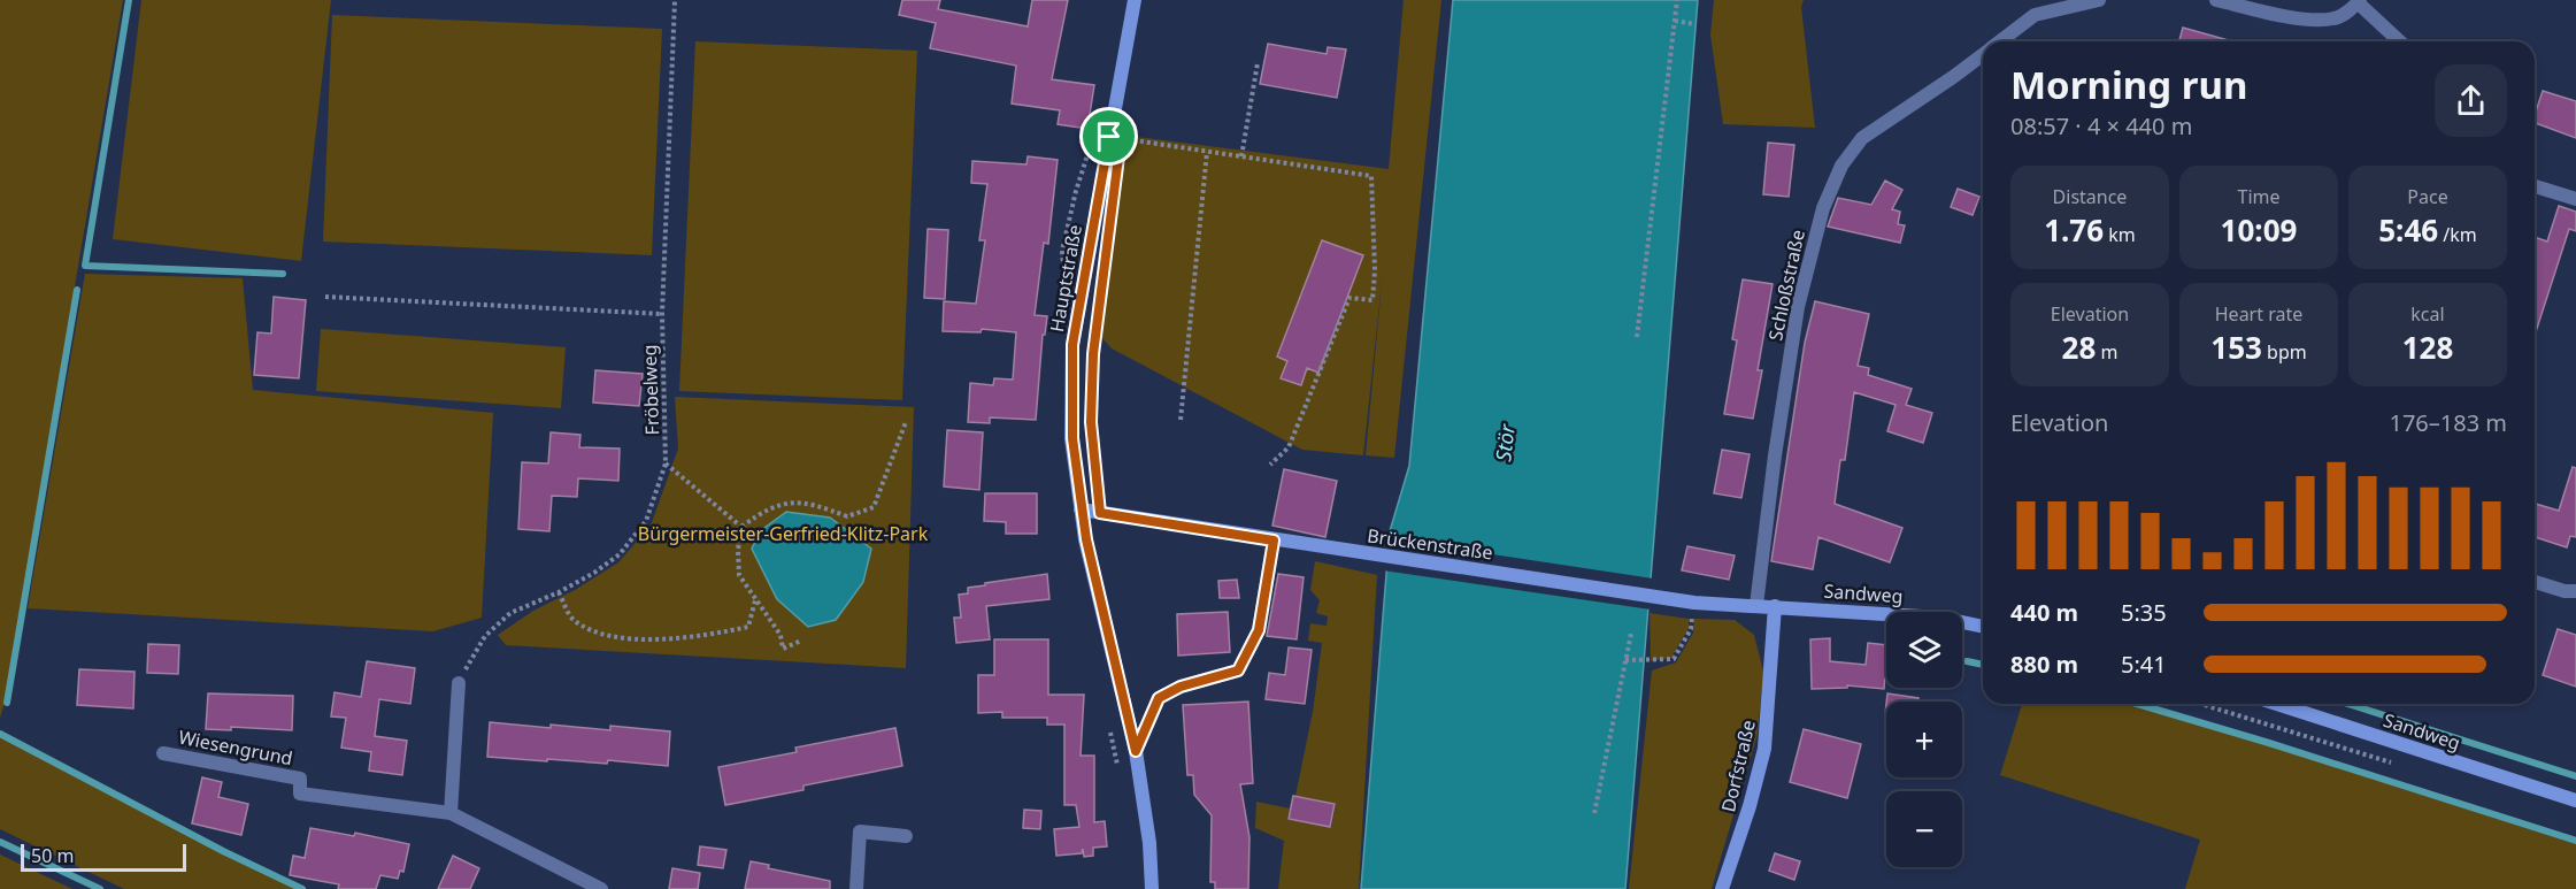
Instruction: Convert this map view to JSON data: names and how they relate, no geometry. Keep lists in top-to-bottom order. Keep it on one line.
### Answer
{"streets":{"street":["Hauptstraße","Schloßstraße","Brückenstraße","Sandweg","Wiesengrund","Dorfstraße"],"path":["Fröbelweg"]},"crossings":[["Hauptstraße","Brückenstraße"],["Schloßstraße","Brückenstraße"],["Brückenstraße","Sandweg"],["Brückenstraße","Dorfstraße"],["Sandweg","Dorfstraße"]],"water":["Stör"],"parks":["Bürgermeister-Gerfried-Klitz-Park"],"scale_bar":"50 m","page":{"heading":["Morning run","08:57 · 4 × 440 m"],"stats":[["Distance","1.76 km"],["Time","10:09"],["Pace","5:46 /km"],["Elevation","28 m"],["Heart rate","153 bpm"],["kcal","128"]],"chart":["Elevation","176–183 m"],"list":[{"name":"440 m","note":"5:35"},{"name":"880 m","note":"5:41"}],"map_buttons":["+","−"],"scale":"50 m"}}
